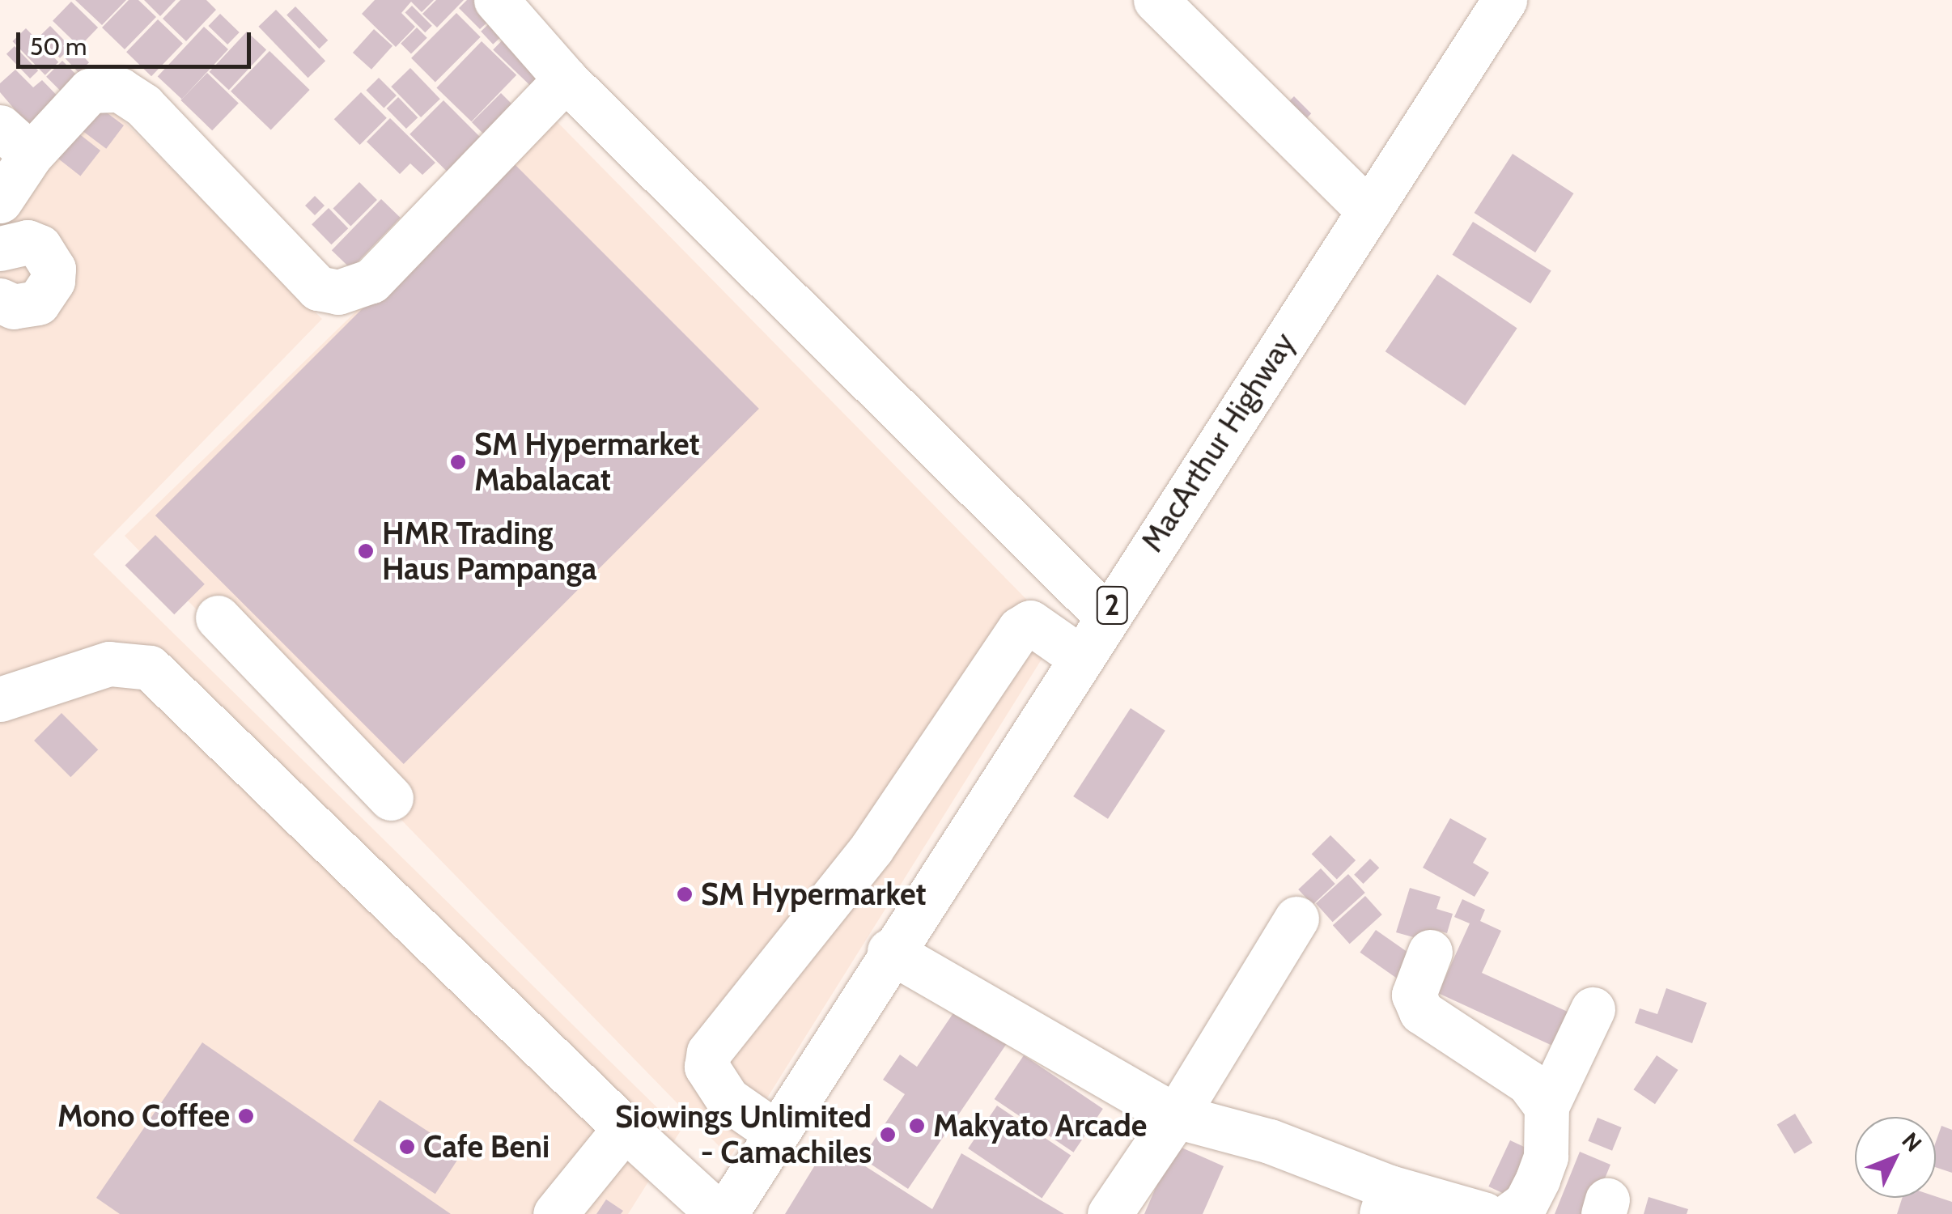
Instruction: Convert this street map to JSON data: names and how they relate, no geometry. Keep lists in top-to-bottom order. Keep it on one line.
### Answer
{"streets":{"main road":["MacArthur Highway","2"]},"places":["SM Hypermarket Mabalacat","HMR Trading Haus Pampanga","SM Hypermarket","Mono Coffee","Makyato Arcade","Siowings Unlimited - Camachiles","Cafe Beni"],"scale_bar":"50 m","north":"top right"}
